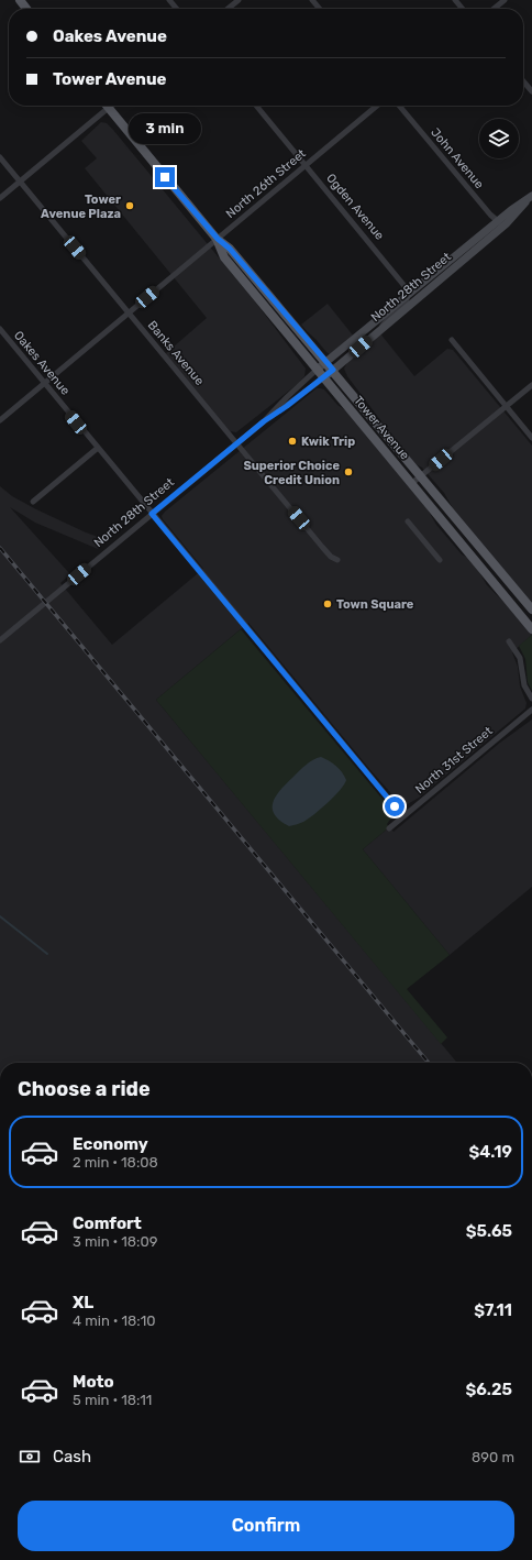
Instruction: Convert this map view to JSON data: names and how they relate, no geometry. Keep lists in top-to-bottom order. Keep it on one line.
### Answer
{"streets":{"main road":["North 28th Street","Tower Avenue"],"street":["John Avenue","North 26th Street","Ogden Avenue","Banks Avenue","Oakes Avenue","North 31st Street"]},"crossings":[["John Avenue","North 28th Street"],["North 26th Street","Ogden Avenue"],["North 26th Street","Banks Avenue"],["North 26th Street","Oakes Avenue"],["North 26th Street","Tower Avenue"],["Ogden Avenue","North 28th Street"],["North 28th Street","Banks Avenue"],["North 28th Street","Oakes Avenue"],["North 28th Street","Tower Avenue"],["Oakes Avenue","North 31st Street"]],"places":["Tower Avenue Plaza","Kwik Trip","Superior Choice Credit Union","Town Square"],"page":{"banner":["Oakes Avenue","Tower Avenue"],"bubble":"3 min","heading":"Choose a ride","list":[{"name":"Economy","note":"2 min · 18:08","value":"$4.19"},{"name":"Comfort","note":"3 min · 18:09","value":"$5.65"},{"name":"XL","note":"4 min · 18:10","value":"$7.11"},{"name":"Moto","note":"5 min · 18:11","value":"$6.25"}],"pay":["Cash","890 m"],"buttons":"Confirm"}}
